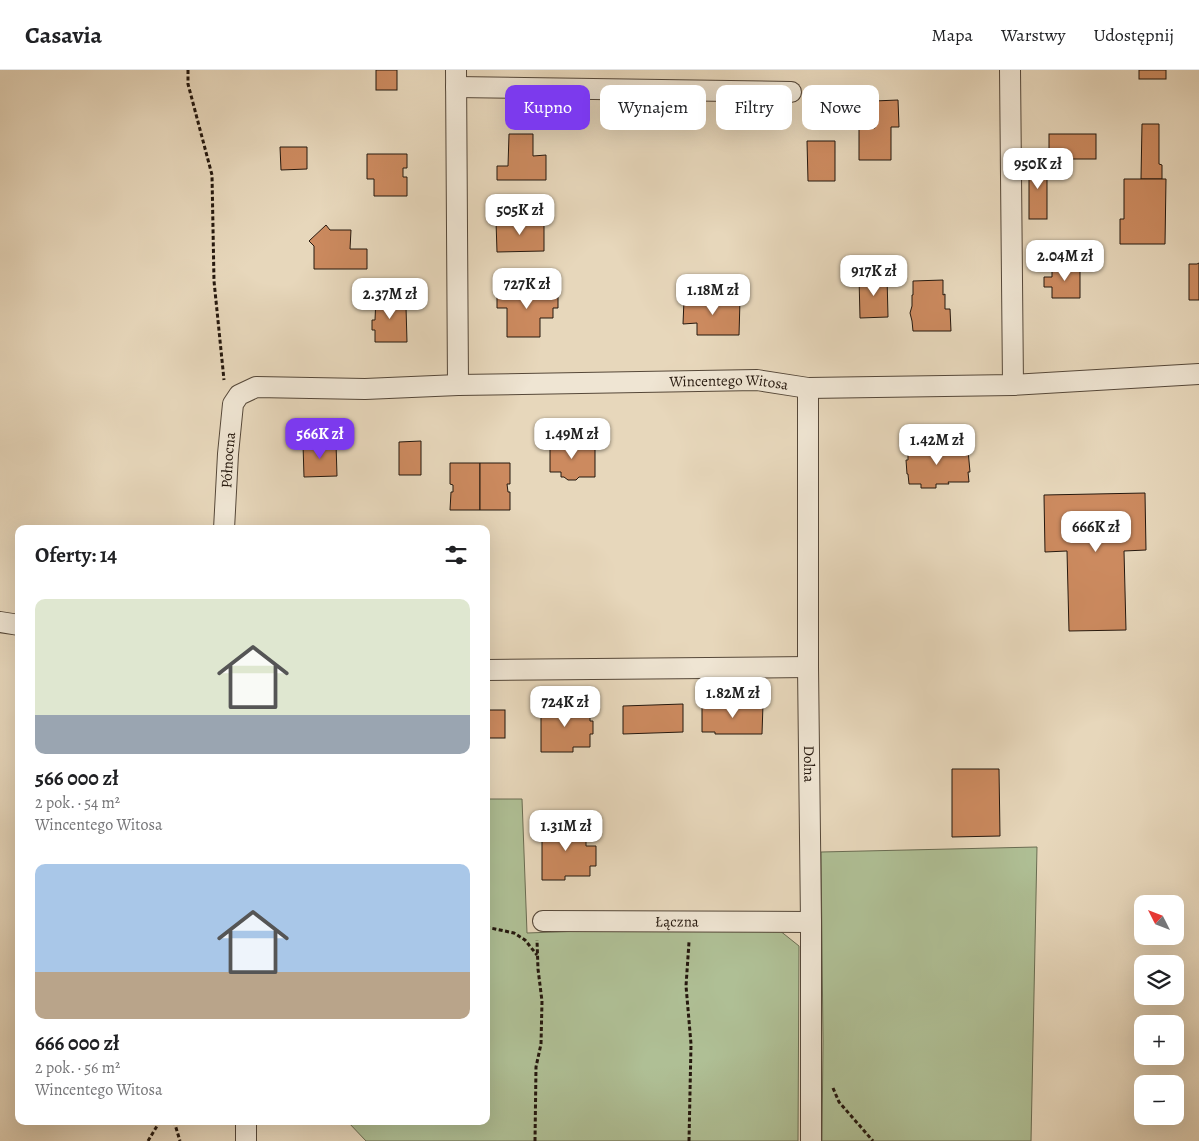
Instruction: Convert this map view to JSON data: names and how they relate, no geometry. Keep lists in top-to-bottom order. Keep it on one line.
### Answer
{"streets":{"street":["Wincentego Witosa","Północna","Dolna","Łączna"]},"crossings":[["Wincentego Witosa","Północna"],["Wincentego Witosa","Dolna"],["Dolna","Łączna"]],"north":"top left","page":{"header":"Casavia","nav":["Mapa","Warstwy","Udostępnij"],"chip":["Kupno","Wynajem","Filtry","Nowe"],"price":["950K zł","505K zł","2.04M zł","917K zł","727K zł","1.18M zł","2.37M zł","566K zł","1.49M zł","1.42M zł","666K zł","1.82M zł","724K zł","1.31M zł"],"heading":"Oferty: 14","list":[{"name":"566 000 zł","note":"2 pok. · 54 m² · Wincentego Witosa"},{"name":"666 000 zł","note":"2 pok. · 56 m² · Wincentego Witosa"}],"map_buttons":["+","−"]}}
